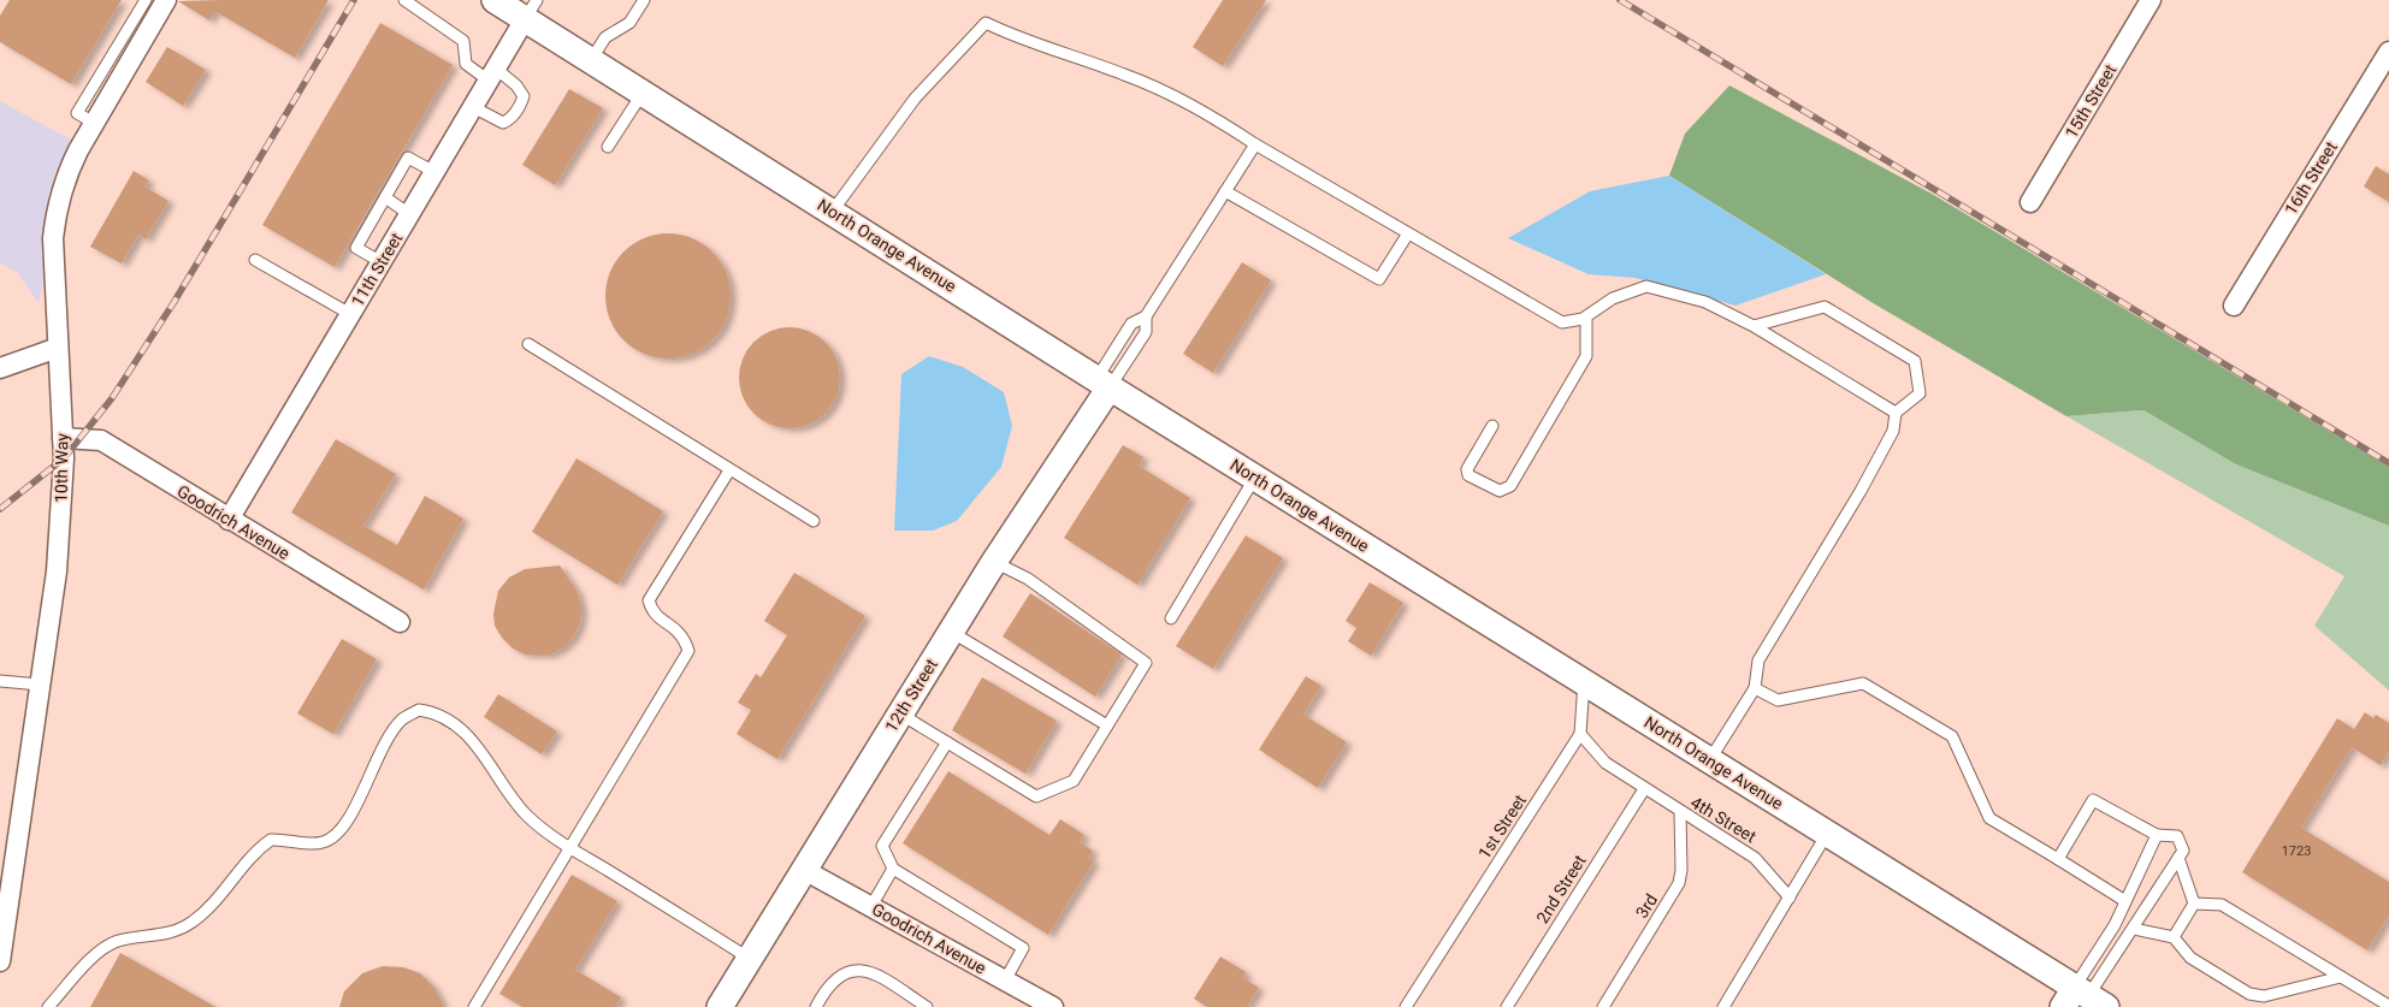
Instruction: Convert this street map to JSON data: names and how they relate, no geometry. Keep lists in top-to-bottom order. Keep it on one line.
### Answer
{"streets":{"street":["15th Street","16th Street","North Orange Avenue","11th Street","10th Way","Goodrich Avenue","12th Street"],"lane":["4th Street","1st Street","2nd Street","3rd"]},"crossings":[["North Orange Avenue","11th Street"],["North Orange Avenue","12th Street"],["11th Street","Goodrich Avenue"],["10th Way","Goodrich Avenue"],["Goodrich Avenue","12th Street"],["4th Street","2nd Street"],["4th Street","3rd"]],"house_numbers":["1723"]}
